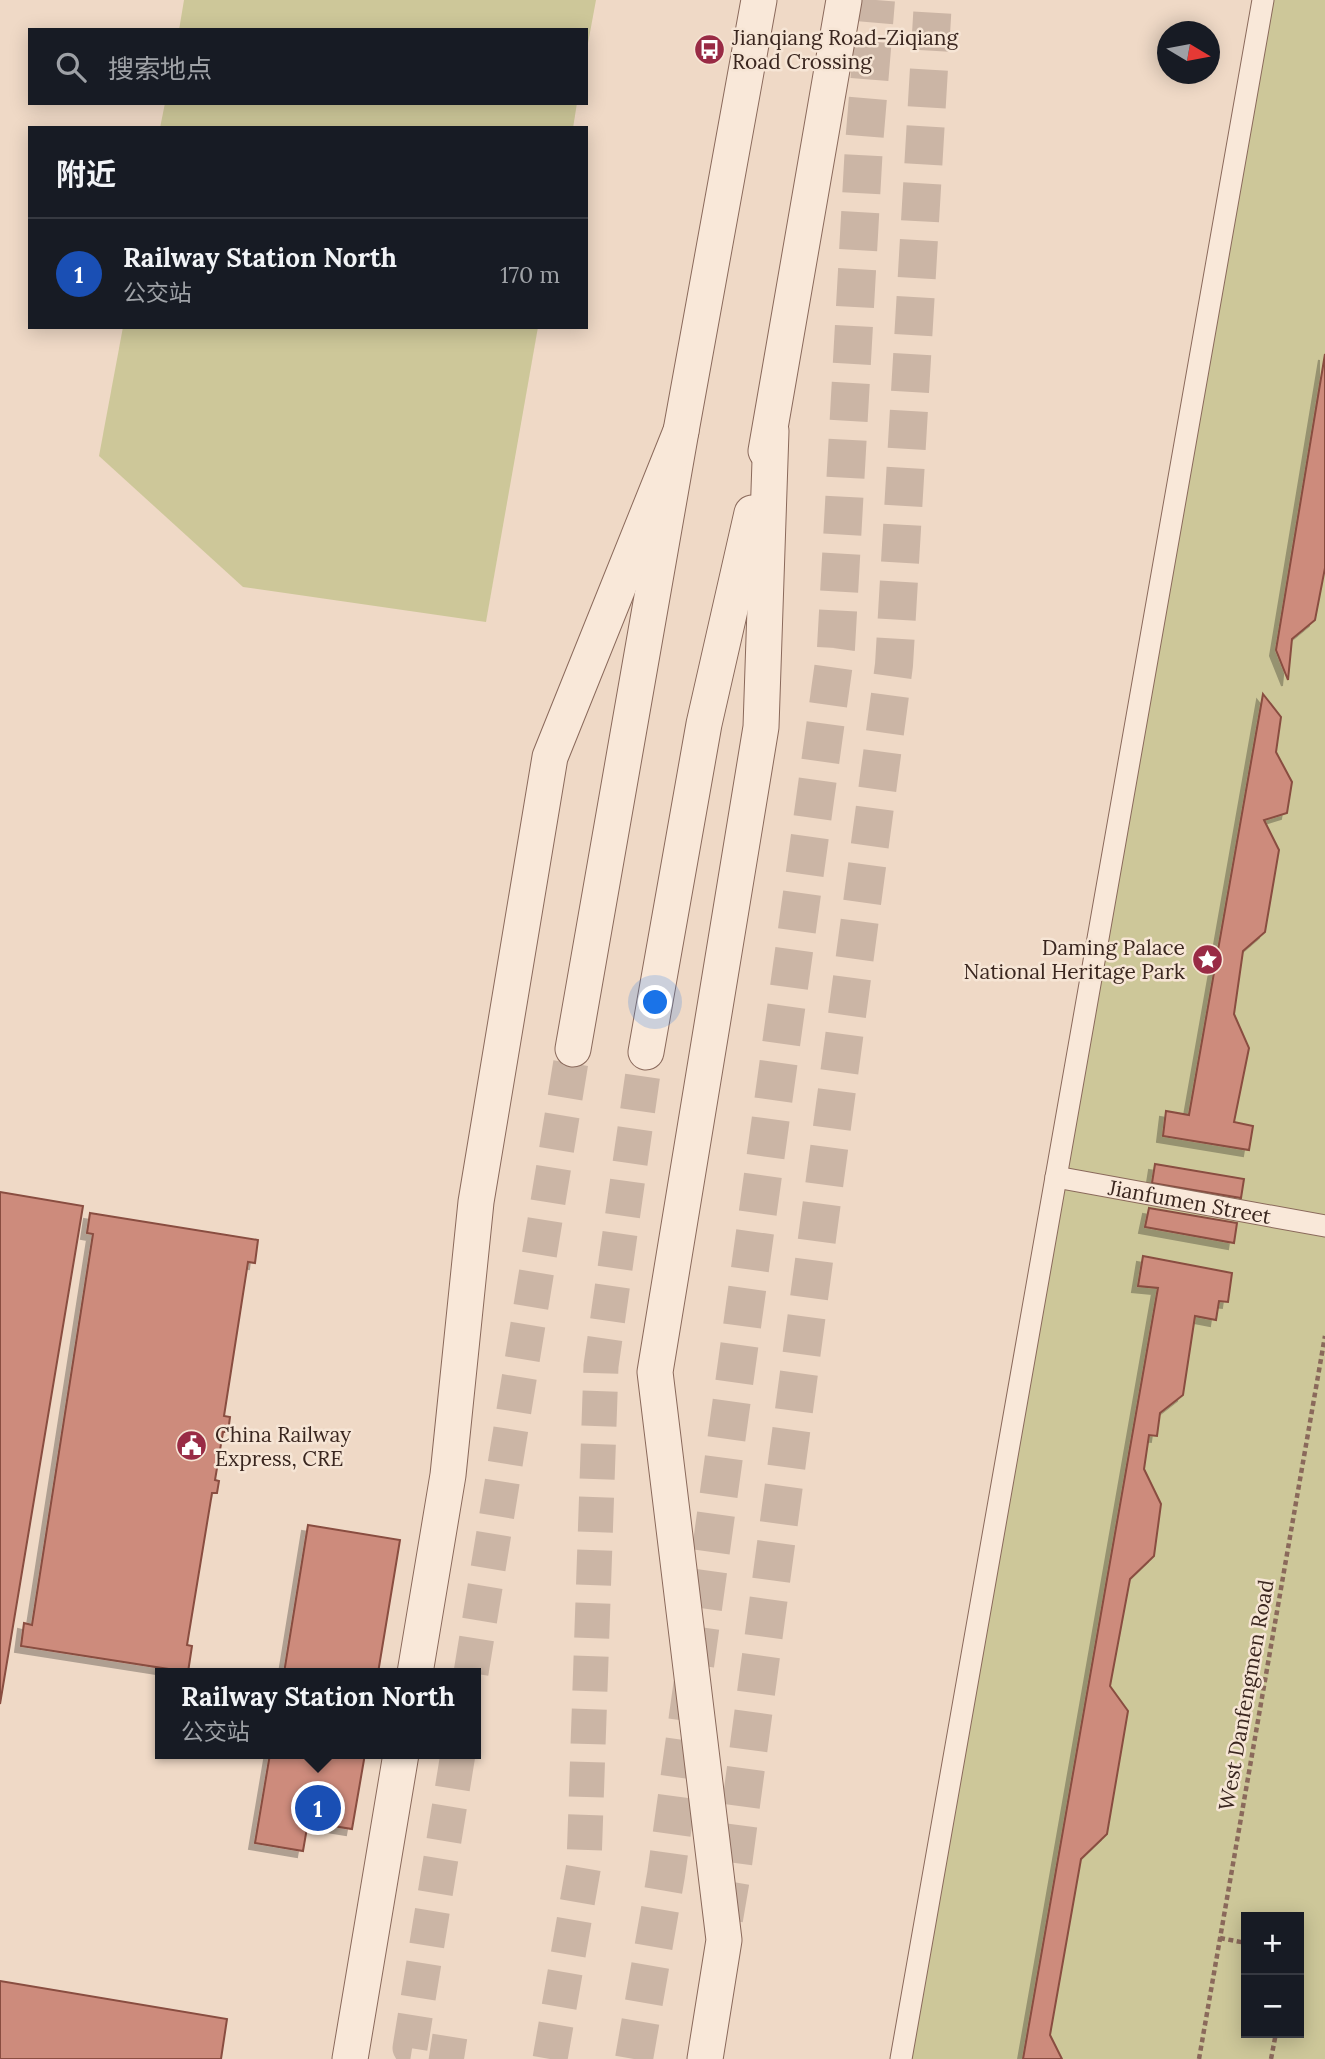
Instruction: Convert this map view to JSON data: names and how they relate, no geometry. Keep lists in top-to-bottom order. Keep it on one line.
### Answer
{"streets":{"street":["Jianfumen Street"],"path":["West Danfengmen Road"]},"places":{"bus stop":["Jianqiang Road-Ziqiang Road Crossing"],"place":["Daming Palace National Heritage Park"],"public building":["China Railway Express, CRE"]},"north":"right","page":{"search":"搜索地点","heading":"附近","list":[{"mark":"1","name":"Railway Station North","note":"公交站","value":"170 m"}],"popup":["Railway Station North","公交站"],"pins":"1","map_buttons":["+","−"]}}
